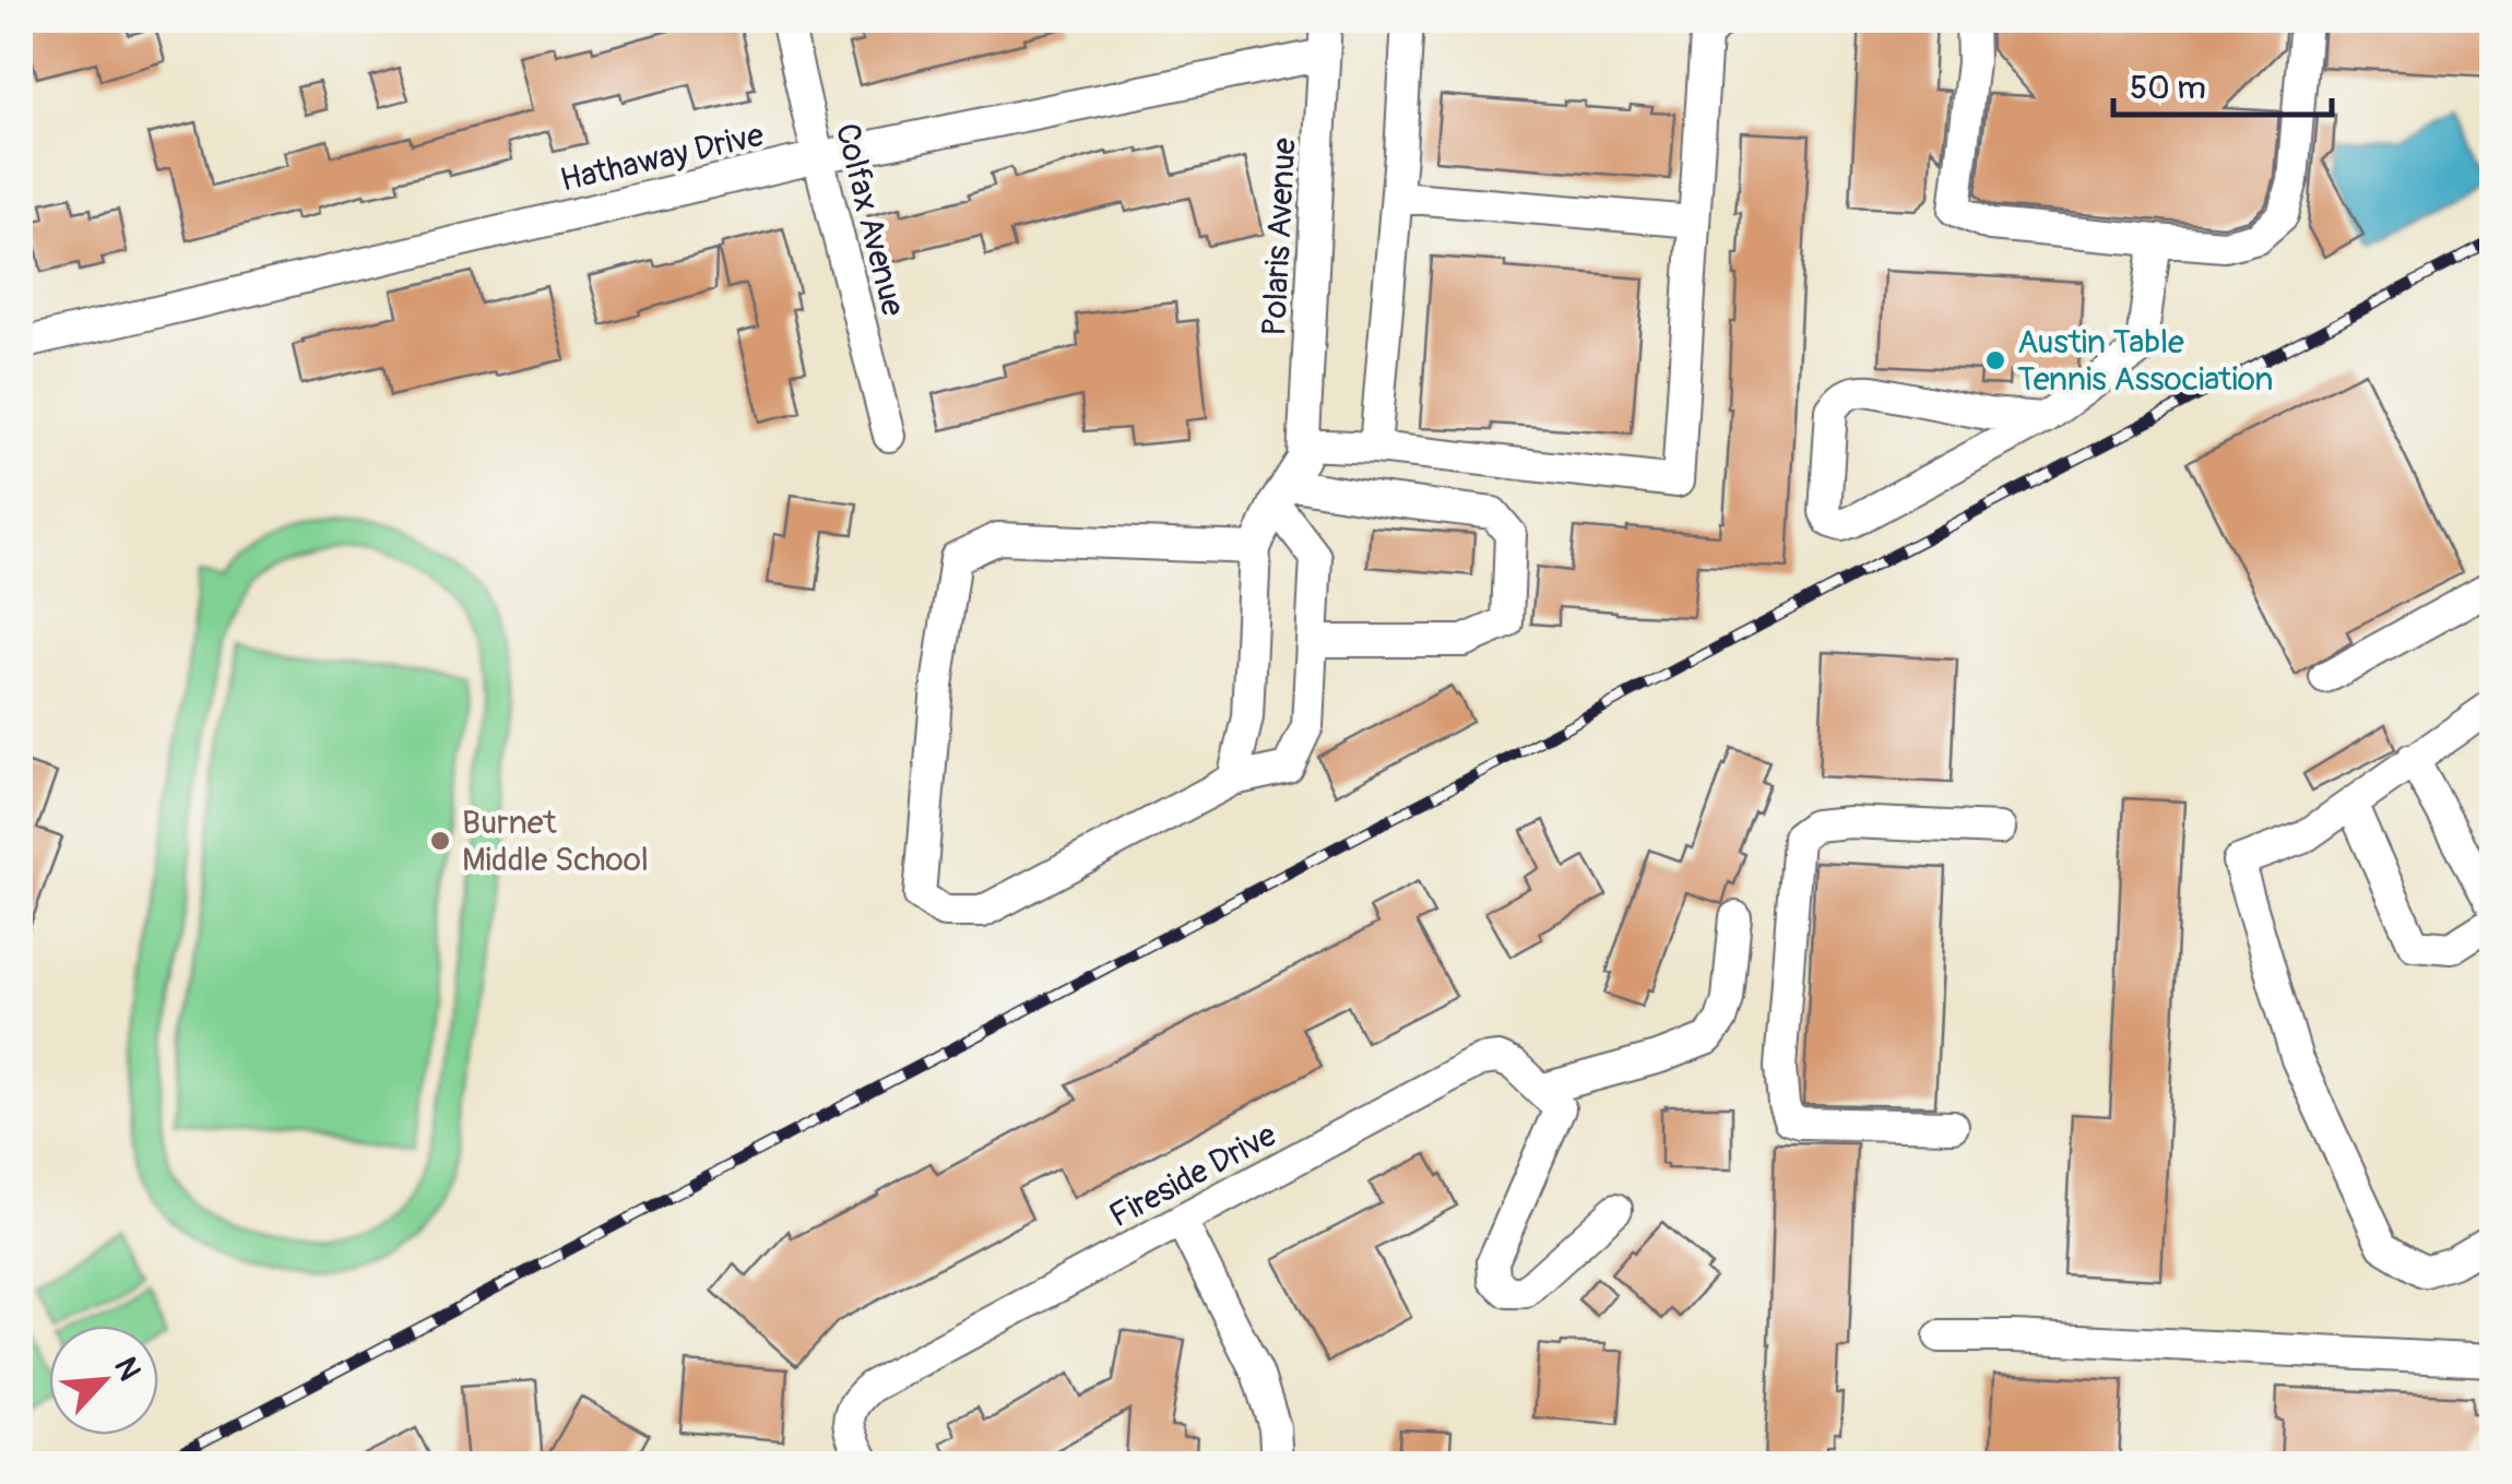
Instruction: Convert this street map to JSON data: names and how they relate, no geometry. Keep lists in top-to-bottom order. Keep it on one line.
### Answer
{"streets":{"street":["Hathaway Drive","Colfax Avenue","Polaris Avenue","Fireside Drive"]},"crossings":[["Hathaway Drive","Colfax Avenue"],["Hathaway Drive","Polaris Avenue"]],"places":["Austin Table Tennis Association","Burnet Middle School"],"scale_bar":"50 m","north":"top right"}
